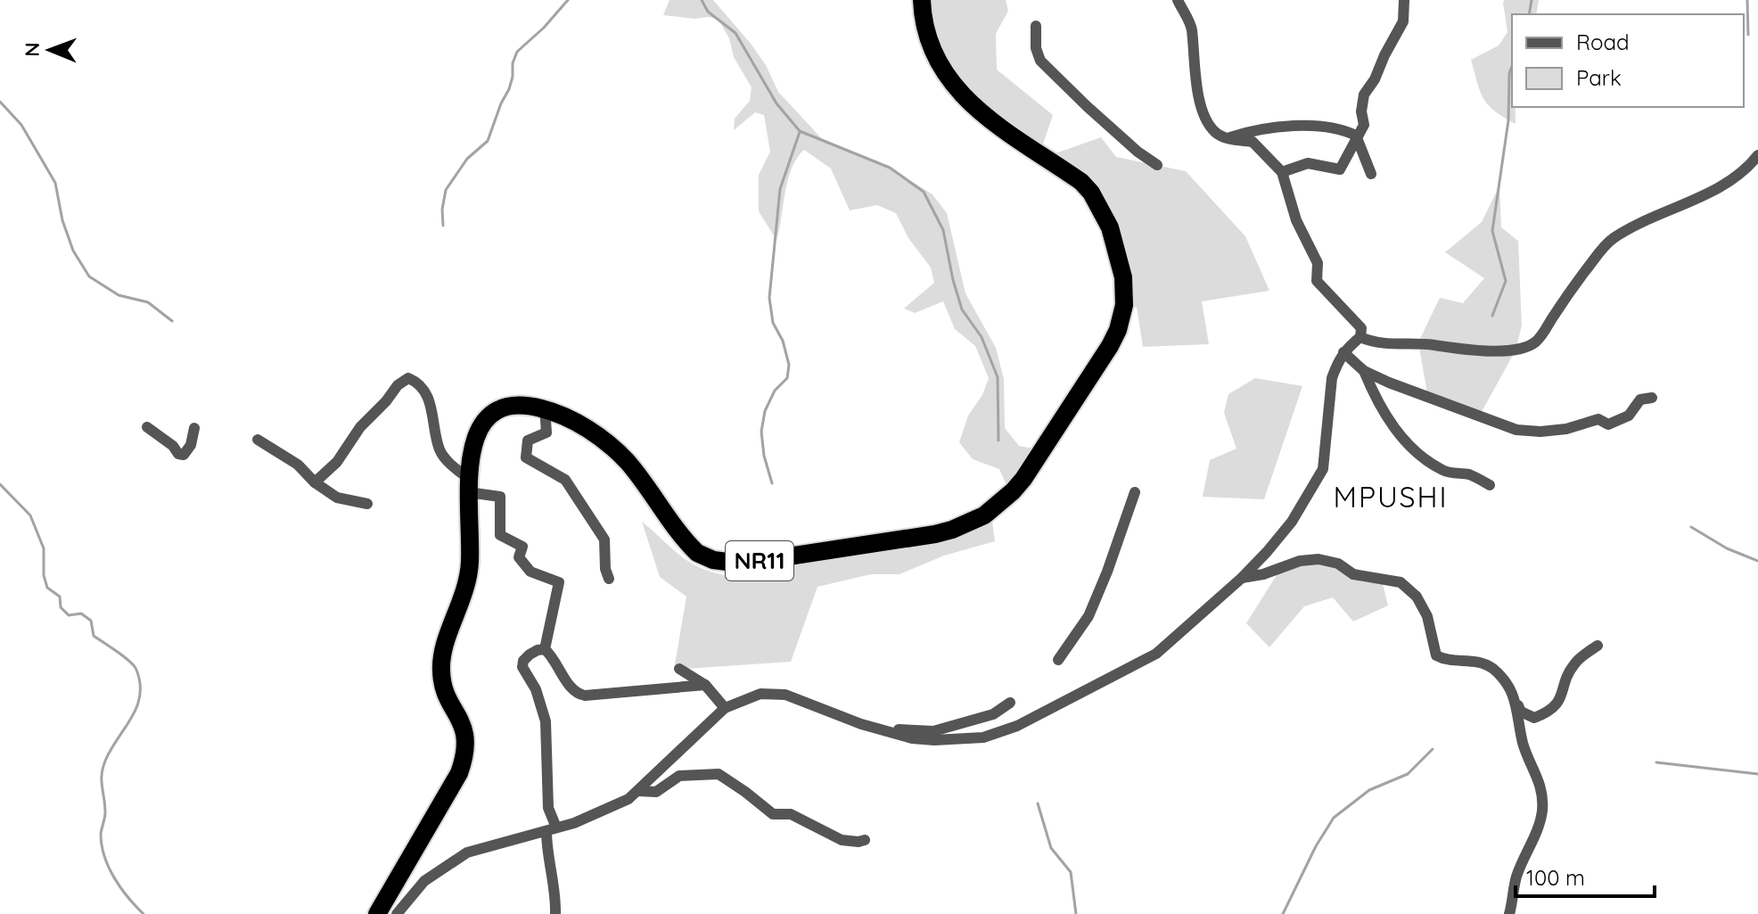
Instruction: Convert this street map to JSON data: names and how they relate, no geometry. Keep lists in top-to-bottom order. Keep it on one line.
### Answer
{"streets":{"highway":["NR11"]},"districts":["MPUSHI"],"legend":["Road","Park"],"scale_bar":"100 m","north":"left"}
